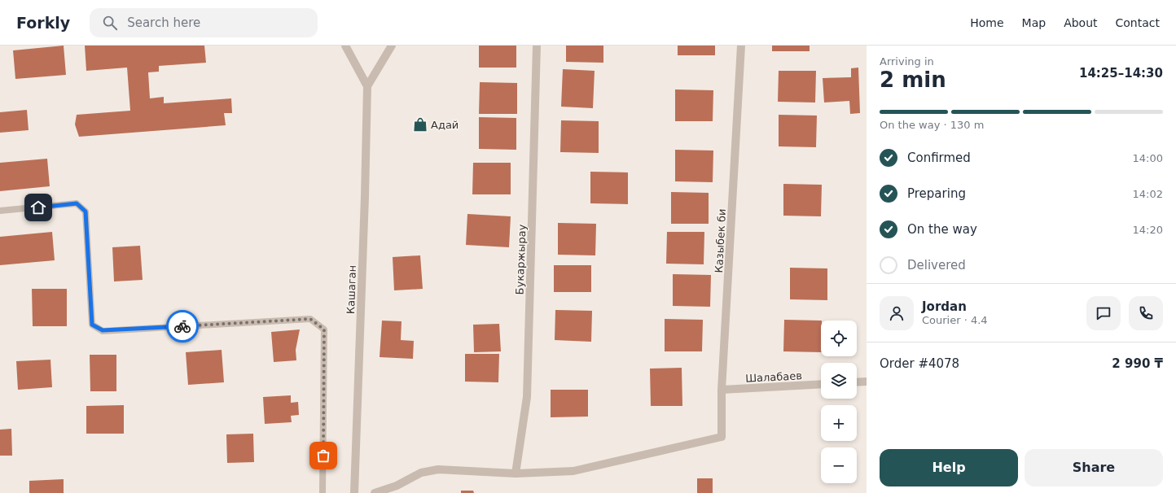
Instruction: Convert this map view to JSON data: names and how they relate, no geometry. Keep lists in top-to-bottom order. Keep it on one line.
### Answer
{"streets":{"street":["Казыбек би","Букаржырау","Кашаган","Шалабаев"]},"crossings":[["Казыбек би","Букаржырау"],["Казыбек би","Шалабаев"]],"places":{"shop":["Адай"]},"page":{"header":"Forkly","search":"Search here","nav":["Home","Map","About","Contact"],"heading":["2 min","Arriving in","14:25–14:30"],"panel":["Jordan","Courier · 4.4","Order #4078","2 990 ₸"],"bar":"On the way · 130 m","list":[["Confirmed","14:00"],["Preparing","14:02"],["On the way","14:20"],"Delivered"],"map_buttons":["+","−"],"buttons":["Help","Share"]}}
